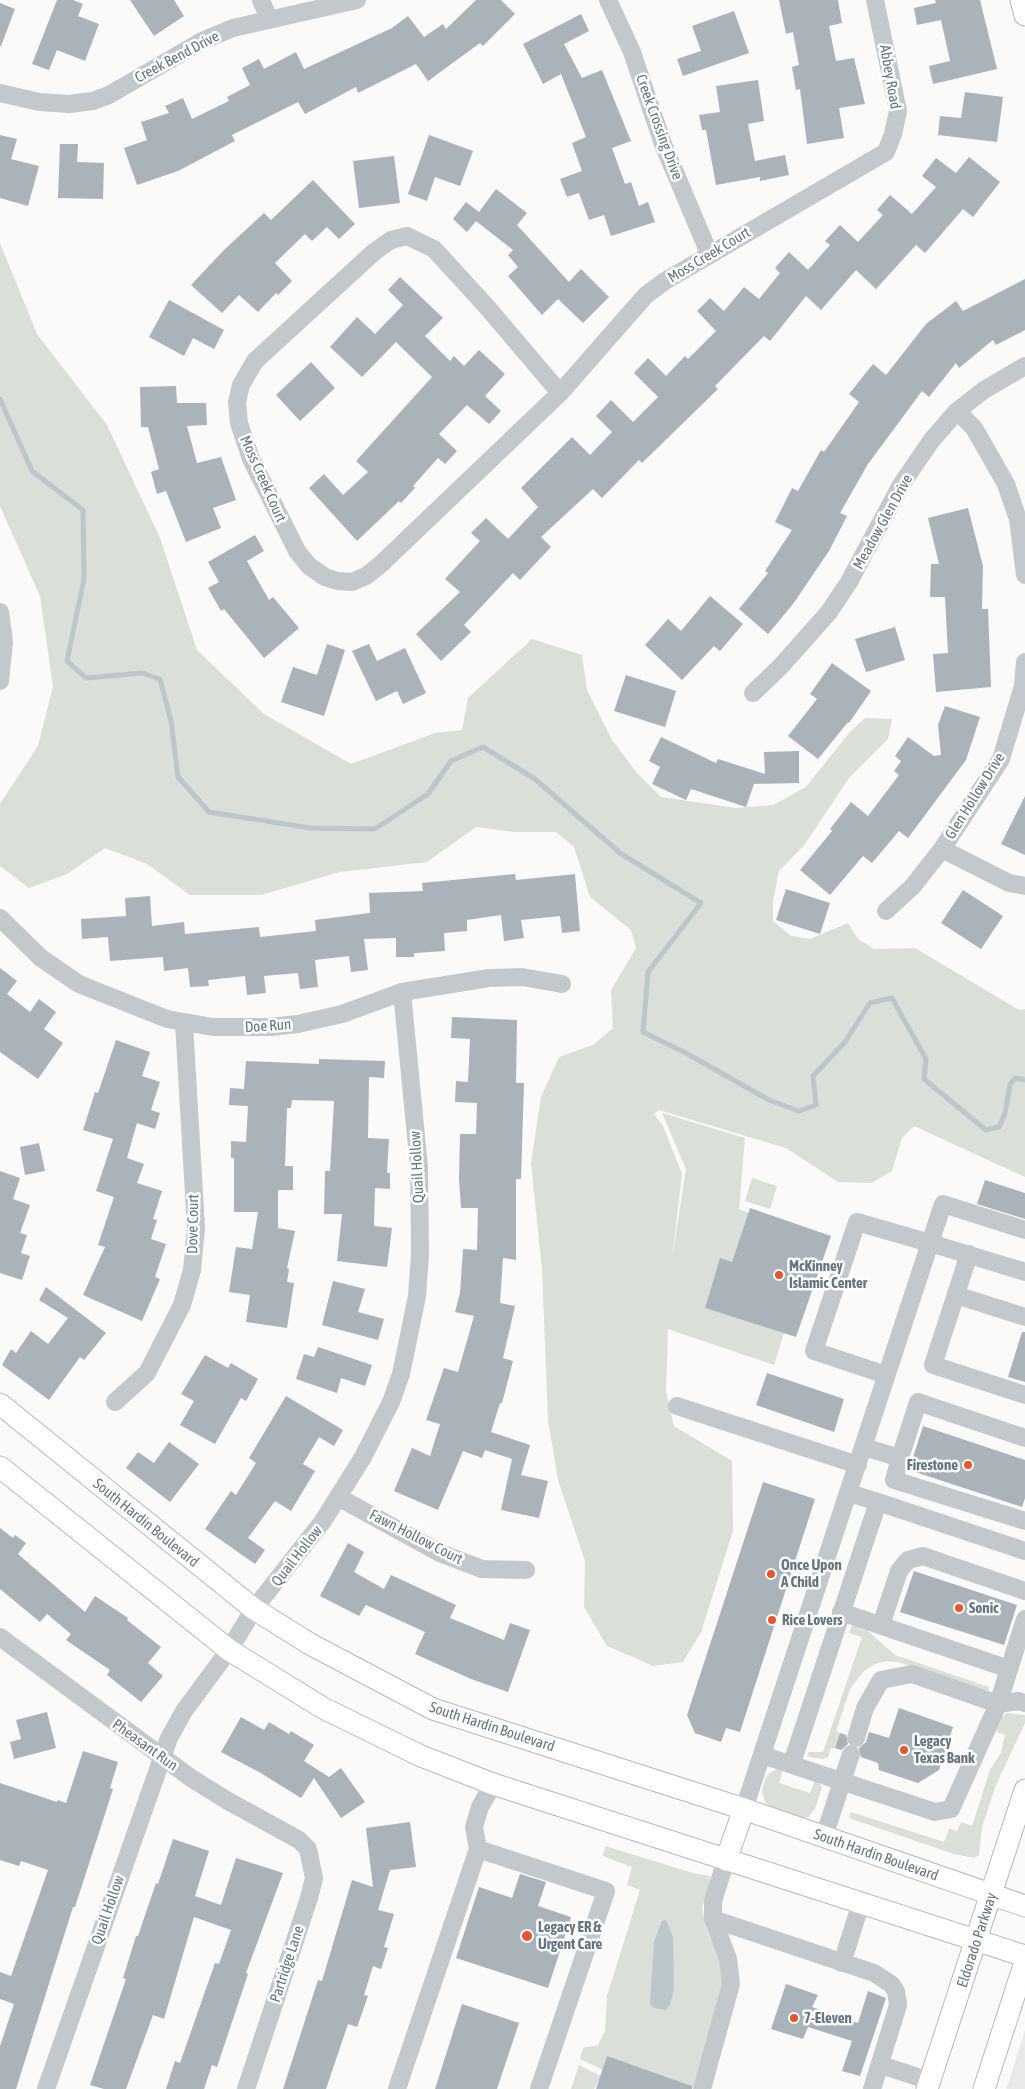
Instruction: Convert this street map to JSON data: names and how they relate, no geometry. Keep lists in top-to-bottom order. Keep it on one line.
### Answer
{"streets":{"main road":["South Hardin Boulevard","Eldorado Parkway"],"street":["Creek Bend Drive","Abbey Road","Creek Crossing Drive","Moss Creek Court","Meadow Glen Drive","Glen Hollow Drive","Doe Run","Quail Hollow","Dove Court","Fawn Hollow Court","Pheasant Run","Partridge Lane"]},"crossings":[["Abbey Road","Moss Creek Court"],["Creek Crossing Drive","Moss Creek Court"],["Doe Run","Quail Hollow"],["Doe Run","Dove Court"],["Quail Hollow","South Hardin Boulevard"],["Quail Hollow","Fawn Hollow Court"],["Quail Hollow","Pheasant Run"],["South Hardin Boulevard","Eldorado Parkway"],["Pheasant Run","Partridge Lane"]],"places":["McKinney Islamic Center","Firestone","Once Upon A Child","Sonic","Rice Lovers","Legacy Texas Bank","Legacy ER & Urgent Care","7-Eleven"]}
